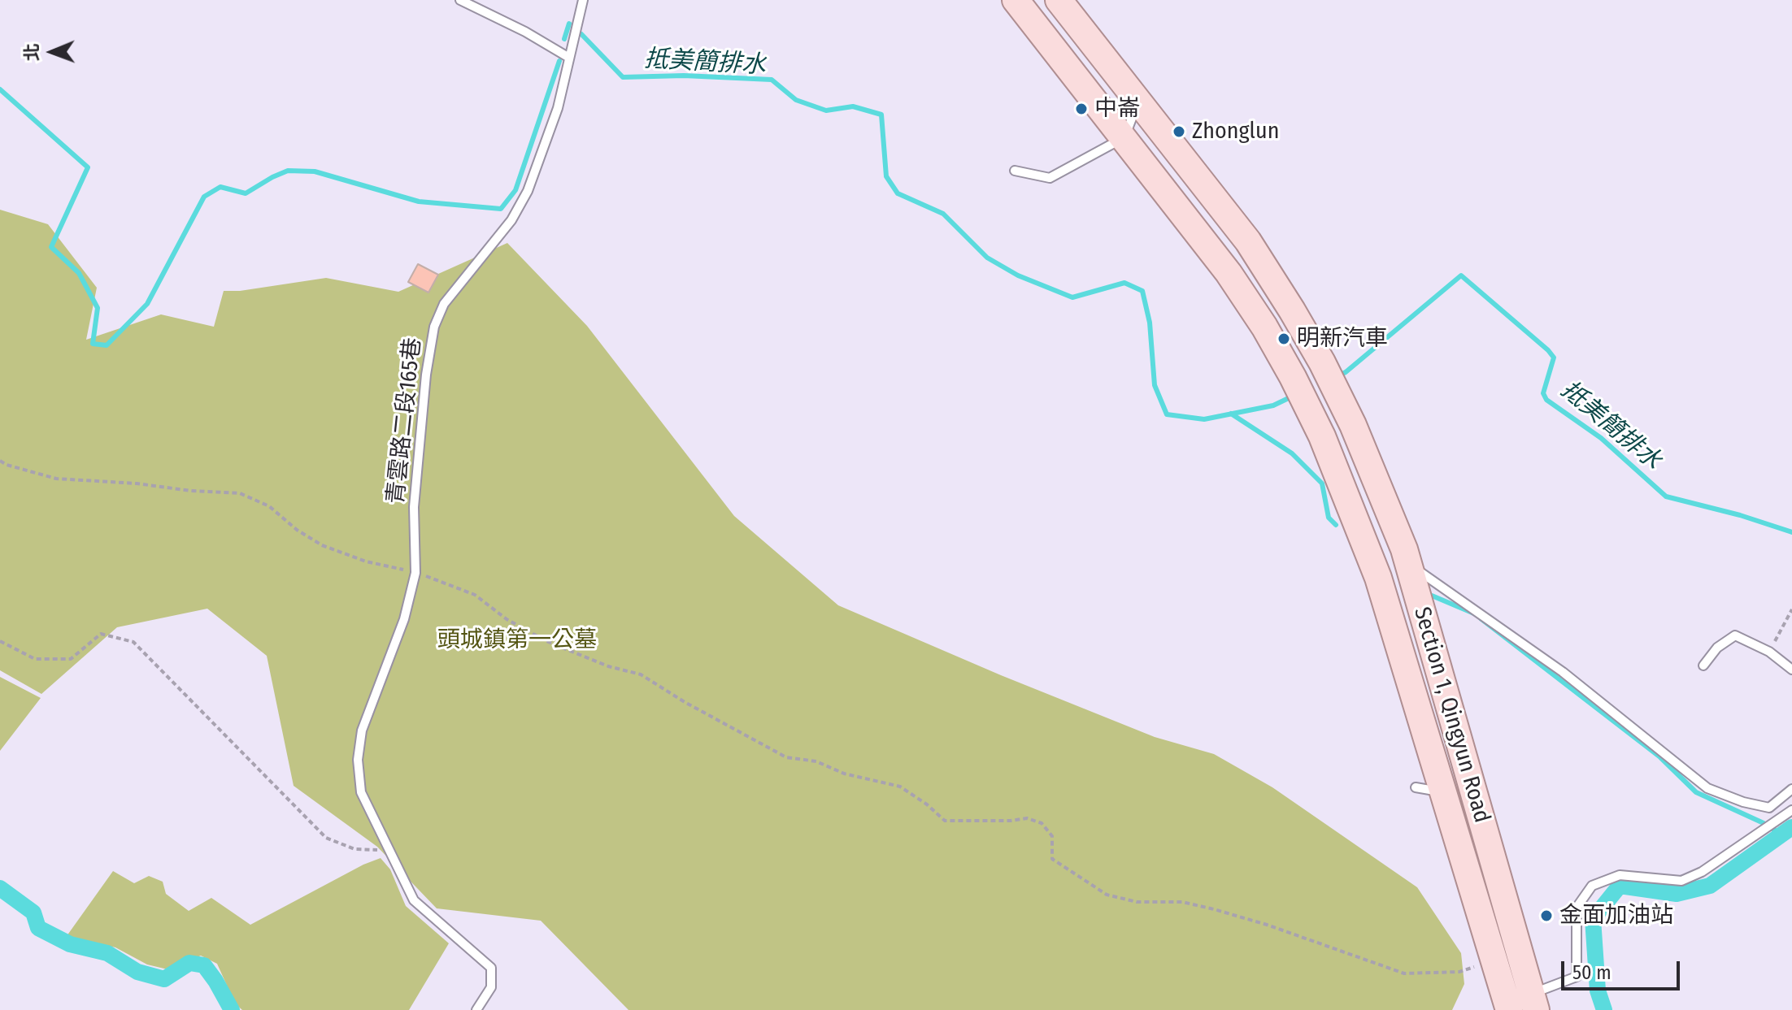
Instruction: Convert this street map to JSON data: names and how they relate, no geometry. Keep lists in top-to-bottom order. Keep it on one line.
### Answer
{"streets":{"main road":["Section 1, Qingyun Road"],"lane":["青雲路二段165巷"]},"water":["抵美簡排水"],"parks":["頭城鎮第一公墓"],"places":["中崙","Zhonglun","明新汽車","金面加油站"],"scale_bar":"50 m","north":"left"}
